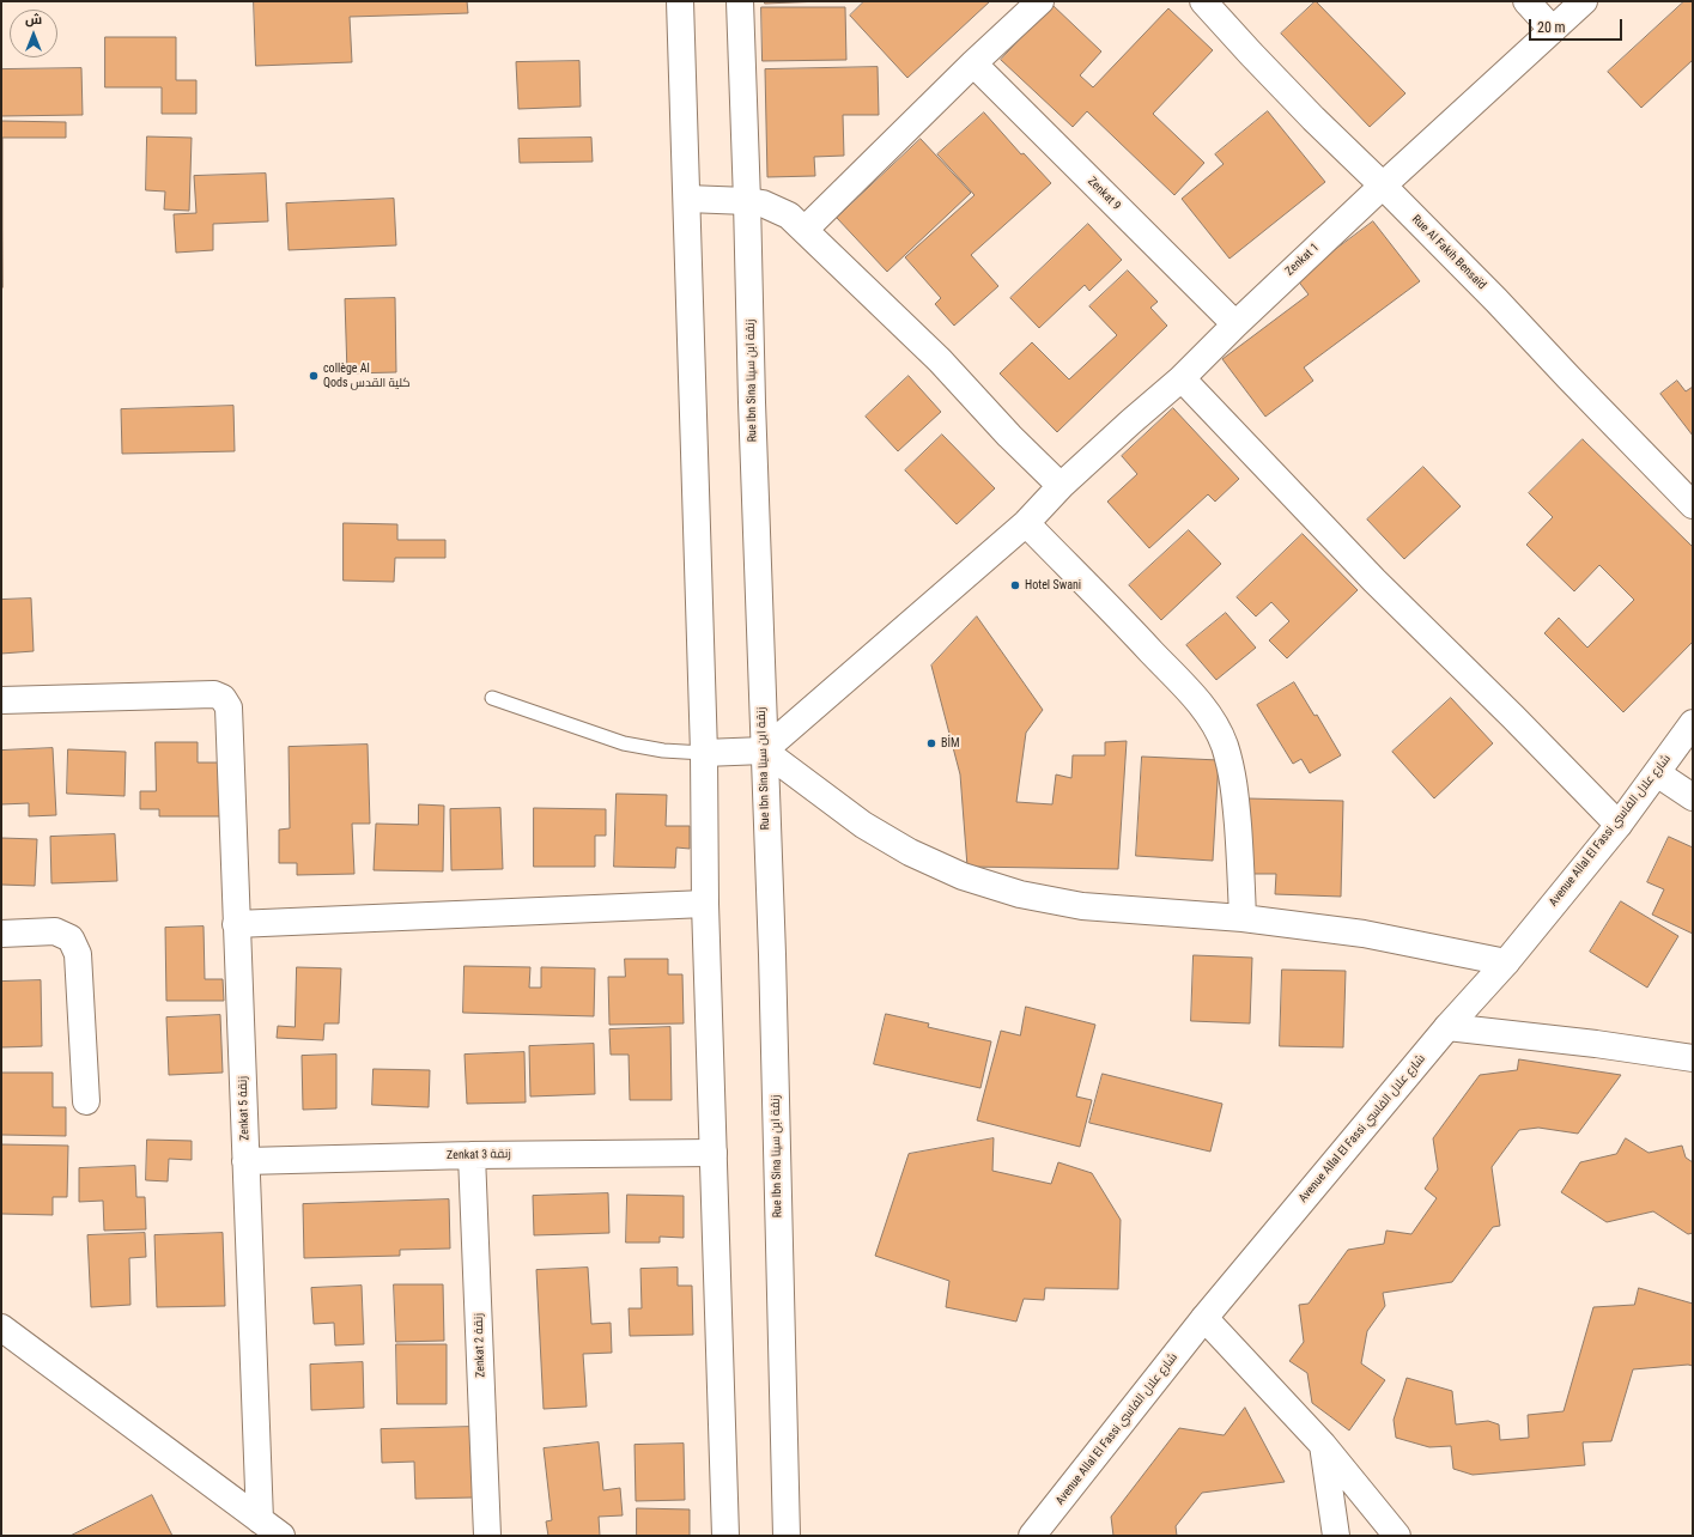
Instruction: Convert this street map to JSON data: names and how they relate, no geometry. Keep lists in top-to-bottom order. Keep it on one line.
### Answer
{"streets":{"street":["Zenkat 9","Rue Al Fakih Bensaïd","Zenkat 1","Rue Ibn Sina زنقة ابن سينا","Avenue Allal El Fassi شارع علال الفاسي","Zenkat 5 زنقة","Zenkat 3 زنقة","Zenkat 2 زنقة"]},"crossings":[["Zenkat 9","Zenkat 1"],["Rue Al Fakih Bensaïd","Zenkat 1"],["Zenkat 1","Rue Ibn Sina زنقة ابن سينا"],["Zenkat 5 زنقة","Zenkat 3 زنقة"],["Zenkat 3 زنقة","Zenkat 2 زنقة"]],"places":["collège Al Qods كلية القدس","Hotel Swani","BİM"],"scale_bar":"20 m","north":"top"}
